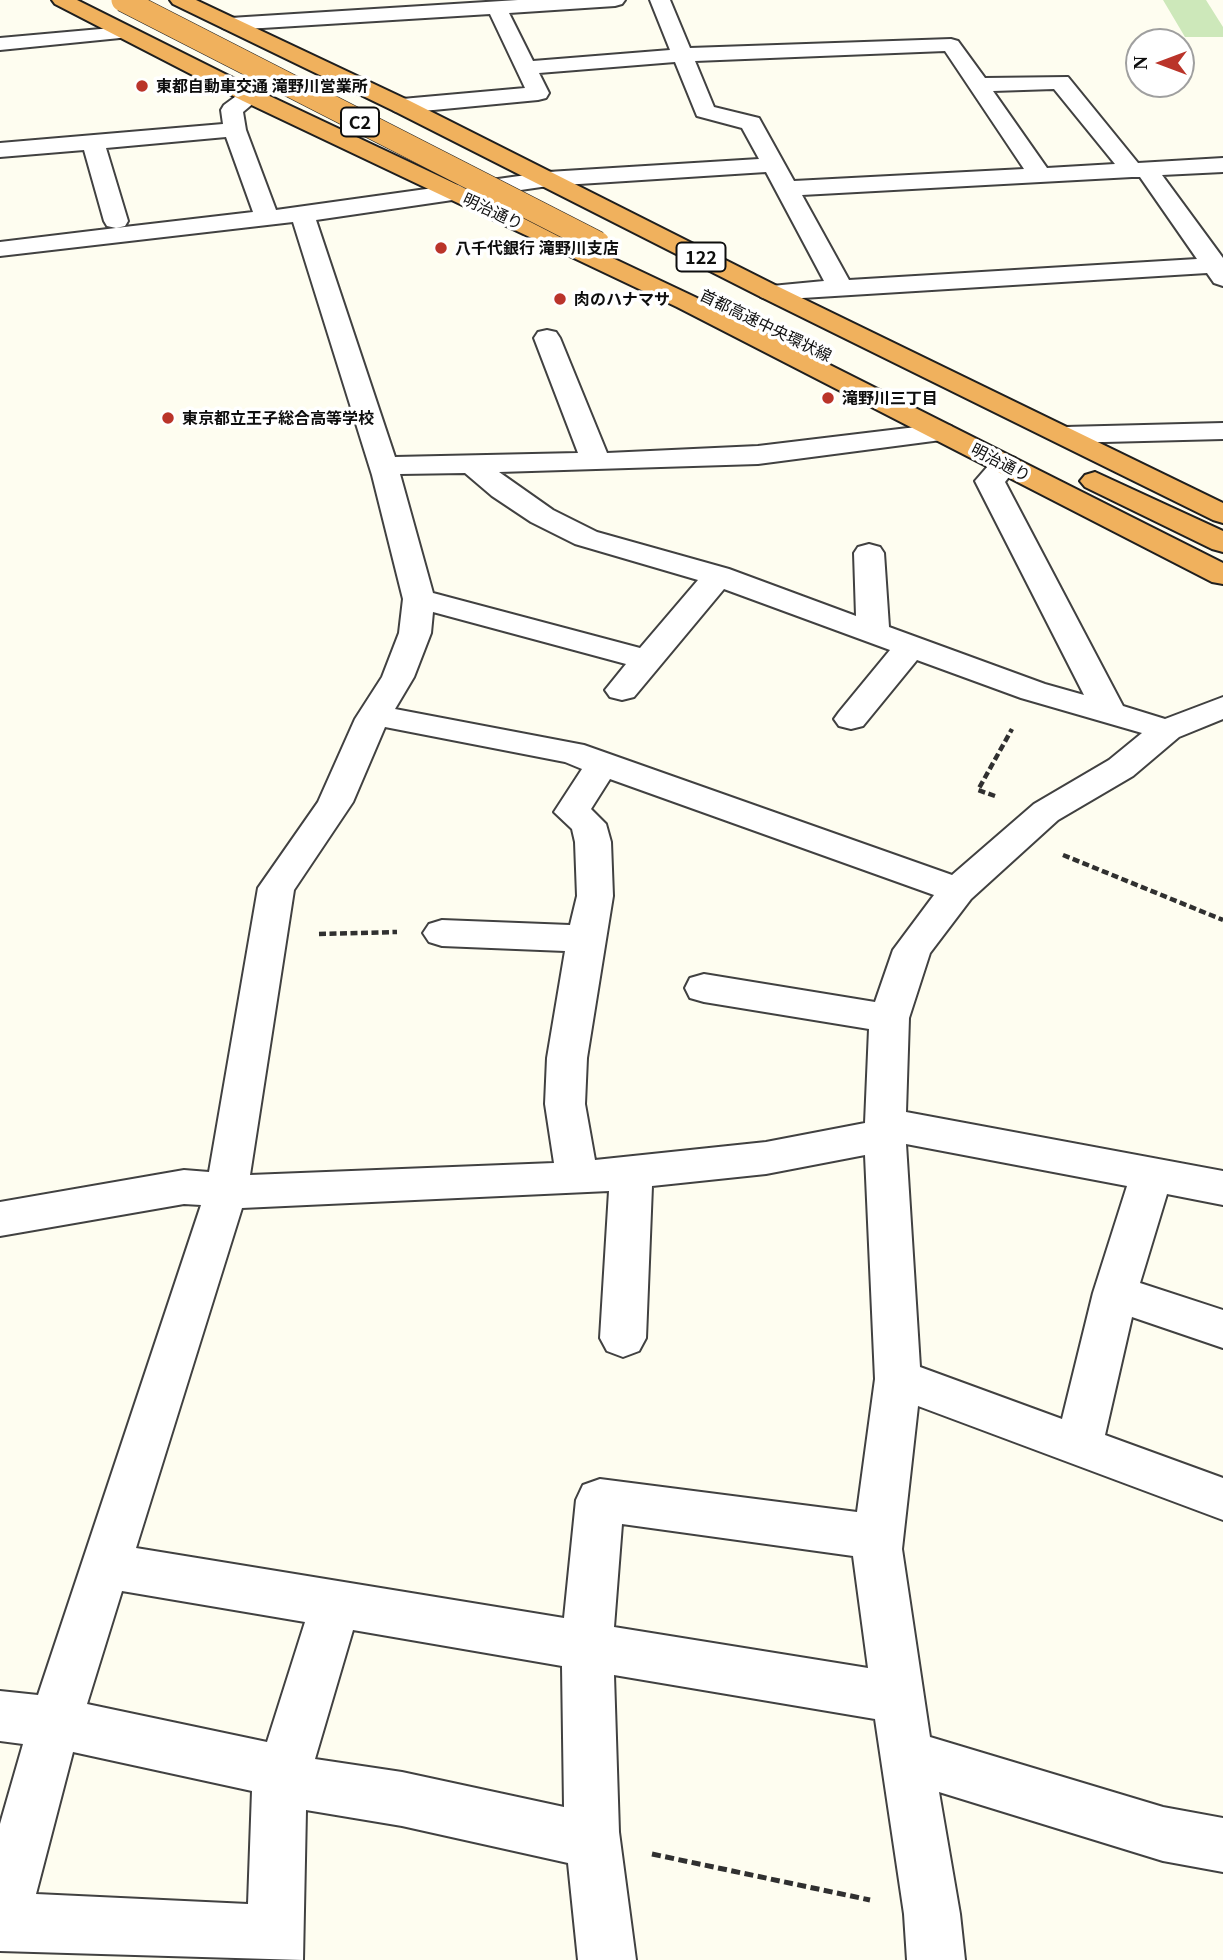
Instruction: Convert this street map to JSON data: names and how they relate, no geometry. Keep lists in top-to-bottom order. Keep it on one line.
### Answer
{"streets":{"highway":["C2","明治通り","122","首都高速中央環状線"]},"places":["東都自動車交通 滝野川営業所","八千代銀行 滝野川支店","肉のハナマサ","滝野川三丁目","東京都立王子総合高等学校"],"north":"left"}
